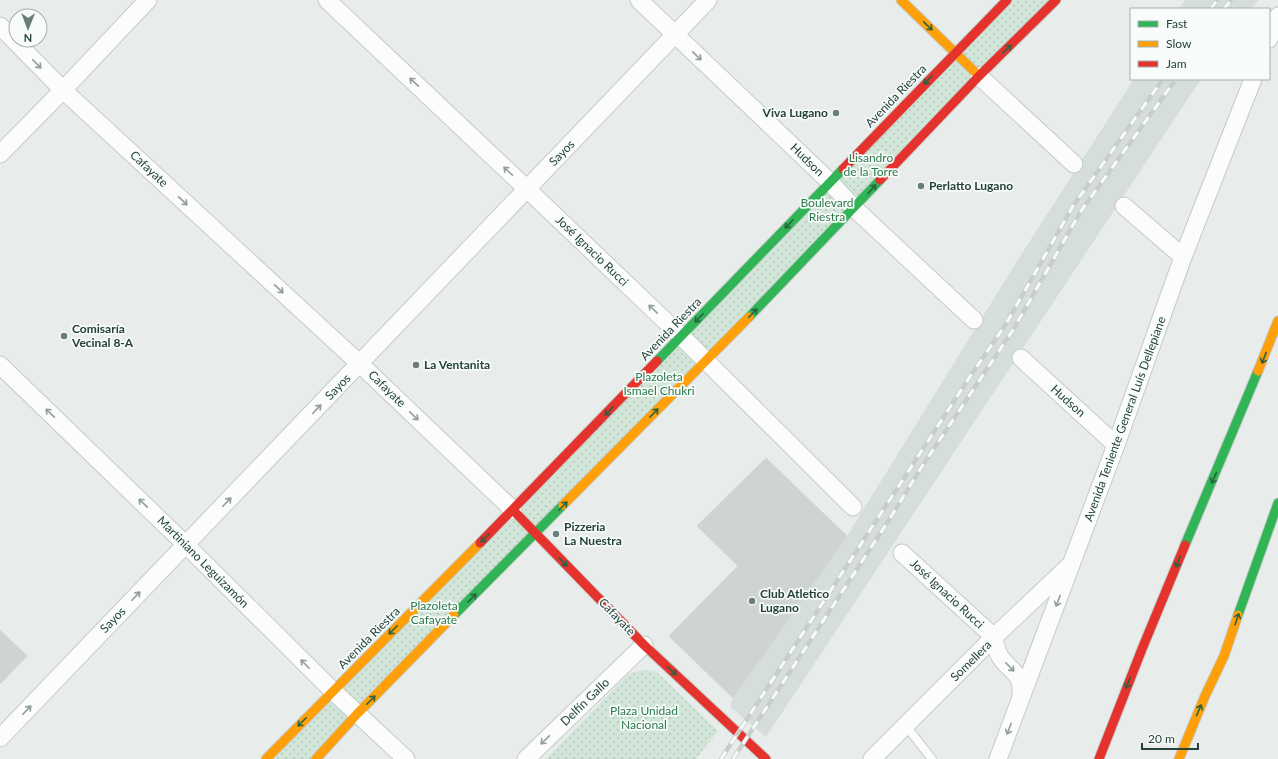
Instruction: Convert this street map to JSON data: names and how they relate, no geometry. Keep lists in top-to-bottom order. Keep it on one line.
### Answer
{"streets":{"main road":["Avenida Riestra","Cafayate"],"street":["Sayos","Hudson","José Ignacio Rucci","Avenida Teniente General Luís Dellepiane","Martiniano Leguizamón","Somellera","Delfín Gallo"]},"crossings":[["Avenida Riestra","Hudson"],["Avenida Riestra","Cafayate"],["Avenida Riestra","José Ignacio Rucci"],["Avenida Riestra","Martiniano Leguizamón"],["Sayos","Hudson"],["Sayos","Cafayate"],["Sayos","José Ignacio Rucci"],["Sayos","Martiniano Leguizamón"],["Hudson","Avenida Teniente General Luís Dellepiane"],["Cafayate","Delfín Gallo"],["José Ignacio Rucci","Avenida Teniente General Luís Dellepiane"],["José Ignacio Rucci","Somellera"],["Avenida Teniente General Luís Dellepiane","Somellera"]],"one_way":["Sayos","Hudson","Cafayate","Martiniano Leguizamón","Delfín Gallo"],"parks":["Lisandro de la Torre","Boulevard Riestra","Plazoleta Ismael Chukri","Plazoleta Cafayate","Plaza Unidad Nacional"],"places":["Viva Lugano","Perlatto Lugano","Comisaría Vecinal 8-A","La Ventanita","Pizzeria La Nuestra","Club Atletico Lugano"],"legend":["Fast","Slow","Jam"],"scale_bar":"20 m","north":"bottom"}
